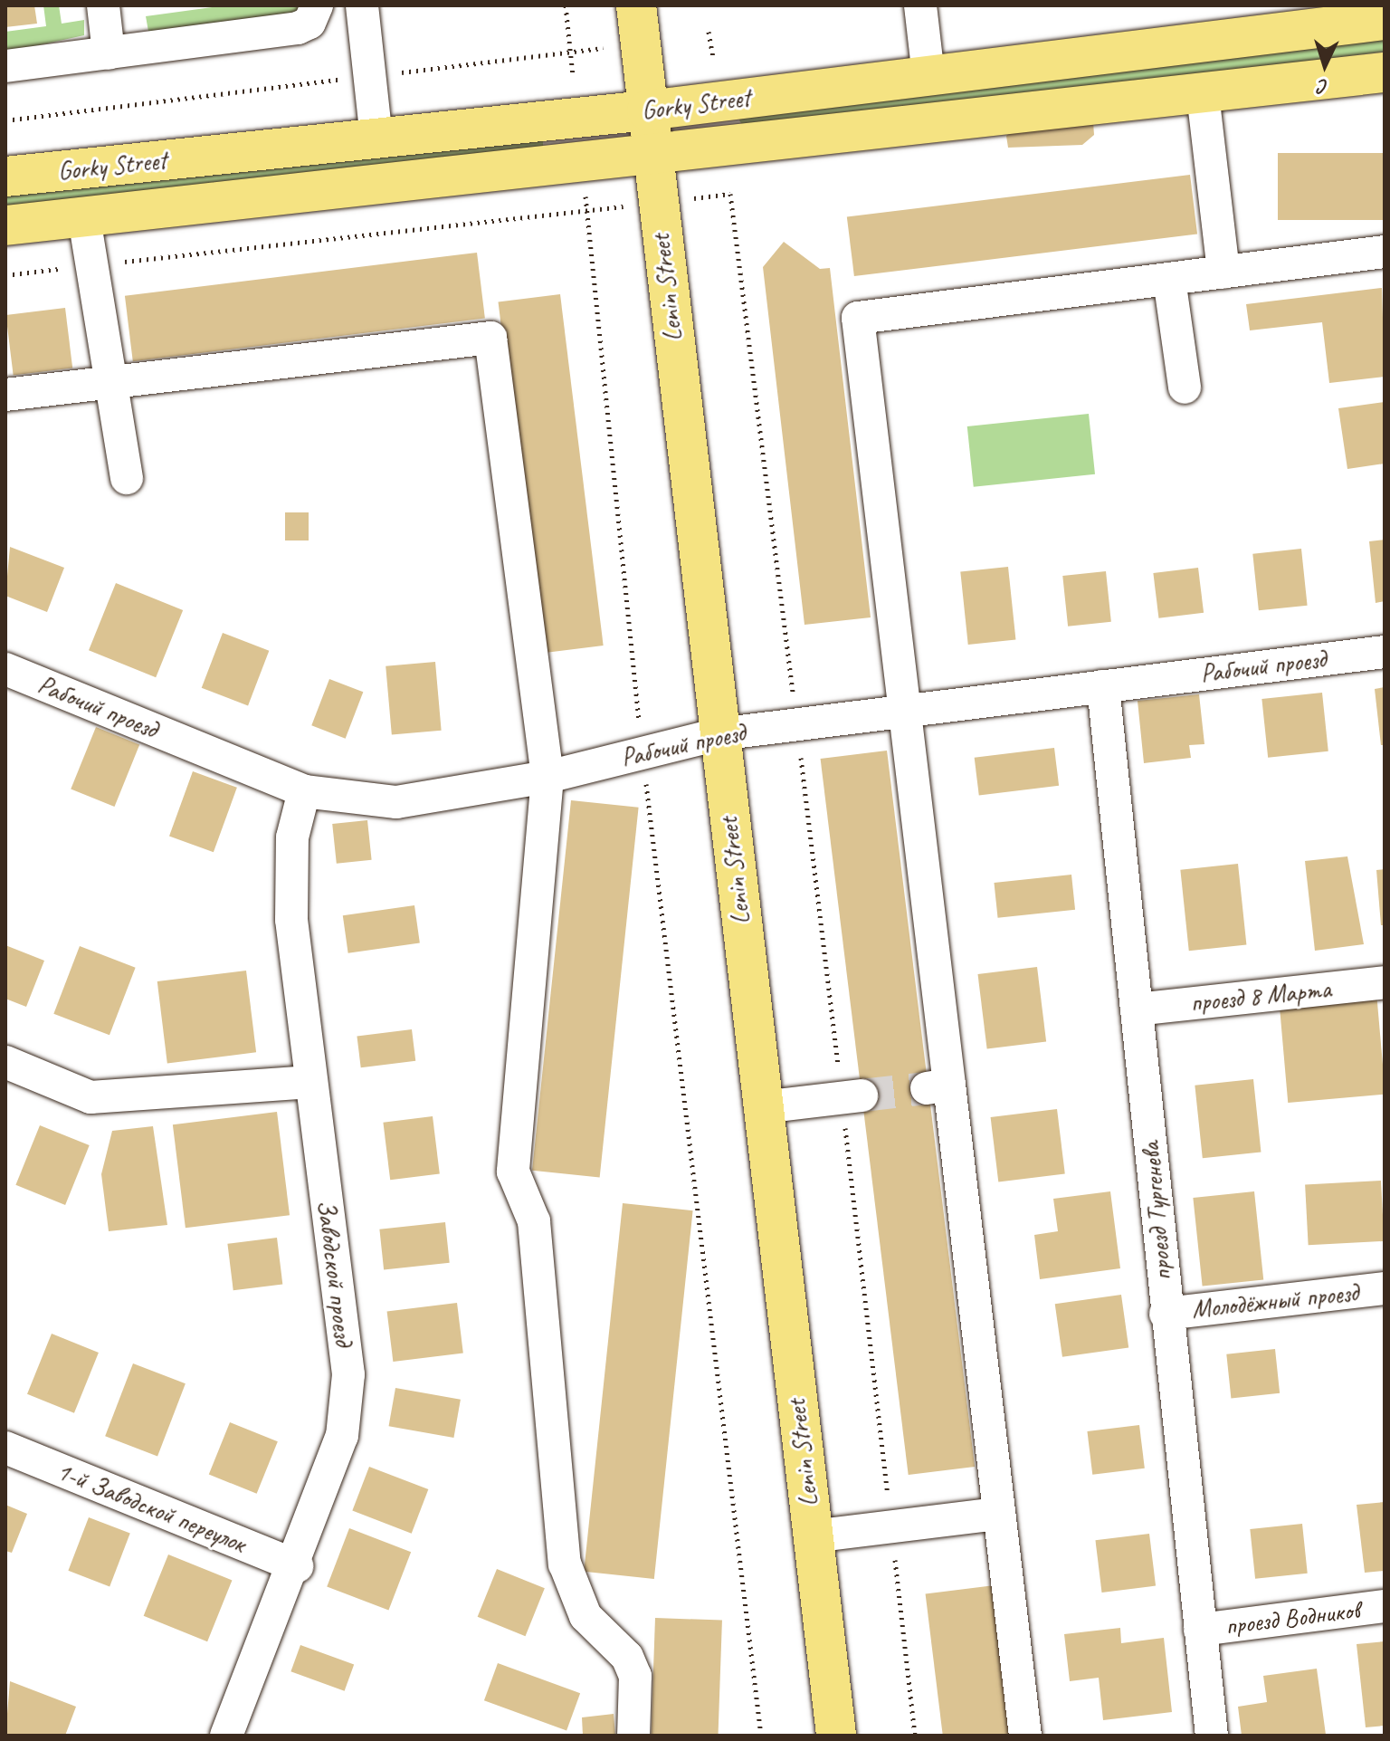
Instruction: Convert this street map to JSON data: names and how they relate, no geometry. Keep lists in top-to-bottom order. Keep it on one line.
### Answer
{"streets":{"main road":["Gorky Street","Lenin Street"],"street":["Рабочий проезд","проезд 8 Марта","проезд Тургенева","Заводской проезд","Молодёжный проезд","1-й Заводской переулок","проезд Водников"]},"crossings":[["Gorky Street","Lenin Street"],["Lenin Street","Рабочий проезд"],["Рабочий проезд","проезд Тургенева"],["Рабочий проезд","Заводской проезд"],["проезд 8 Марта","проезд Тургенева"],["проезд Тургенева","Молодёжный проезд"],["проезд Тургенева","проезд Водников"],["Заводской проезд","1-й Заводской переулок"]],"north":"bottom"}
